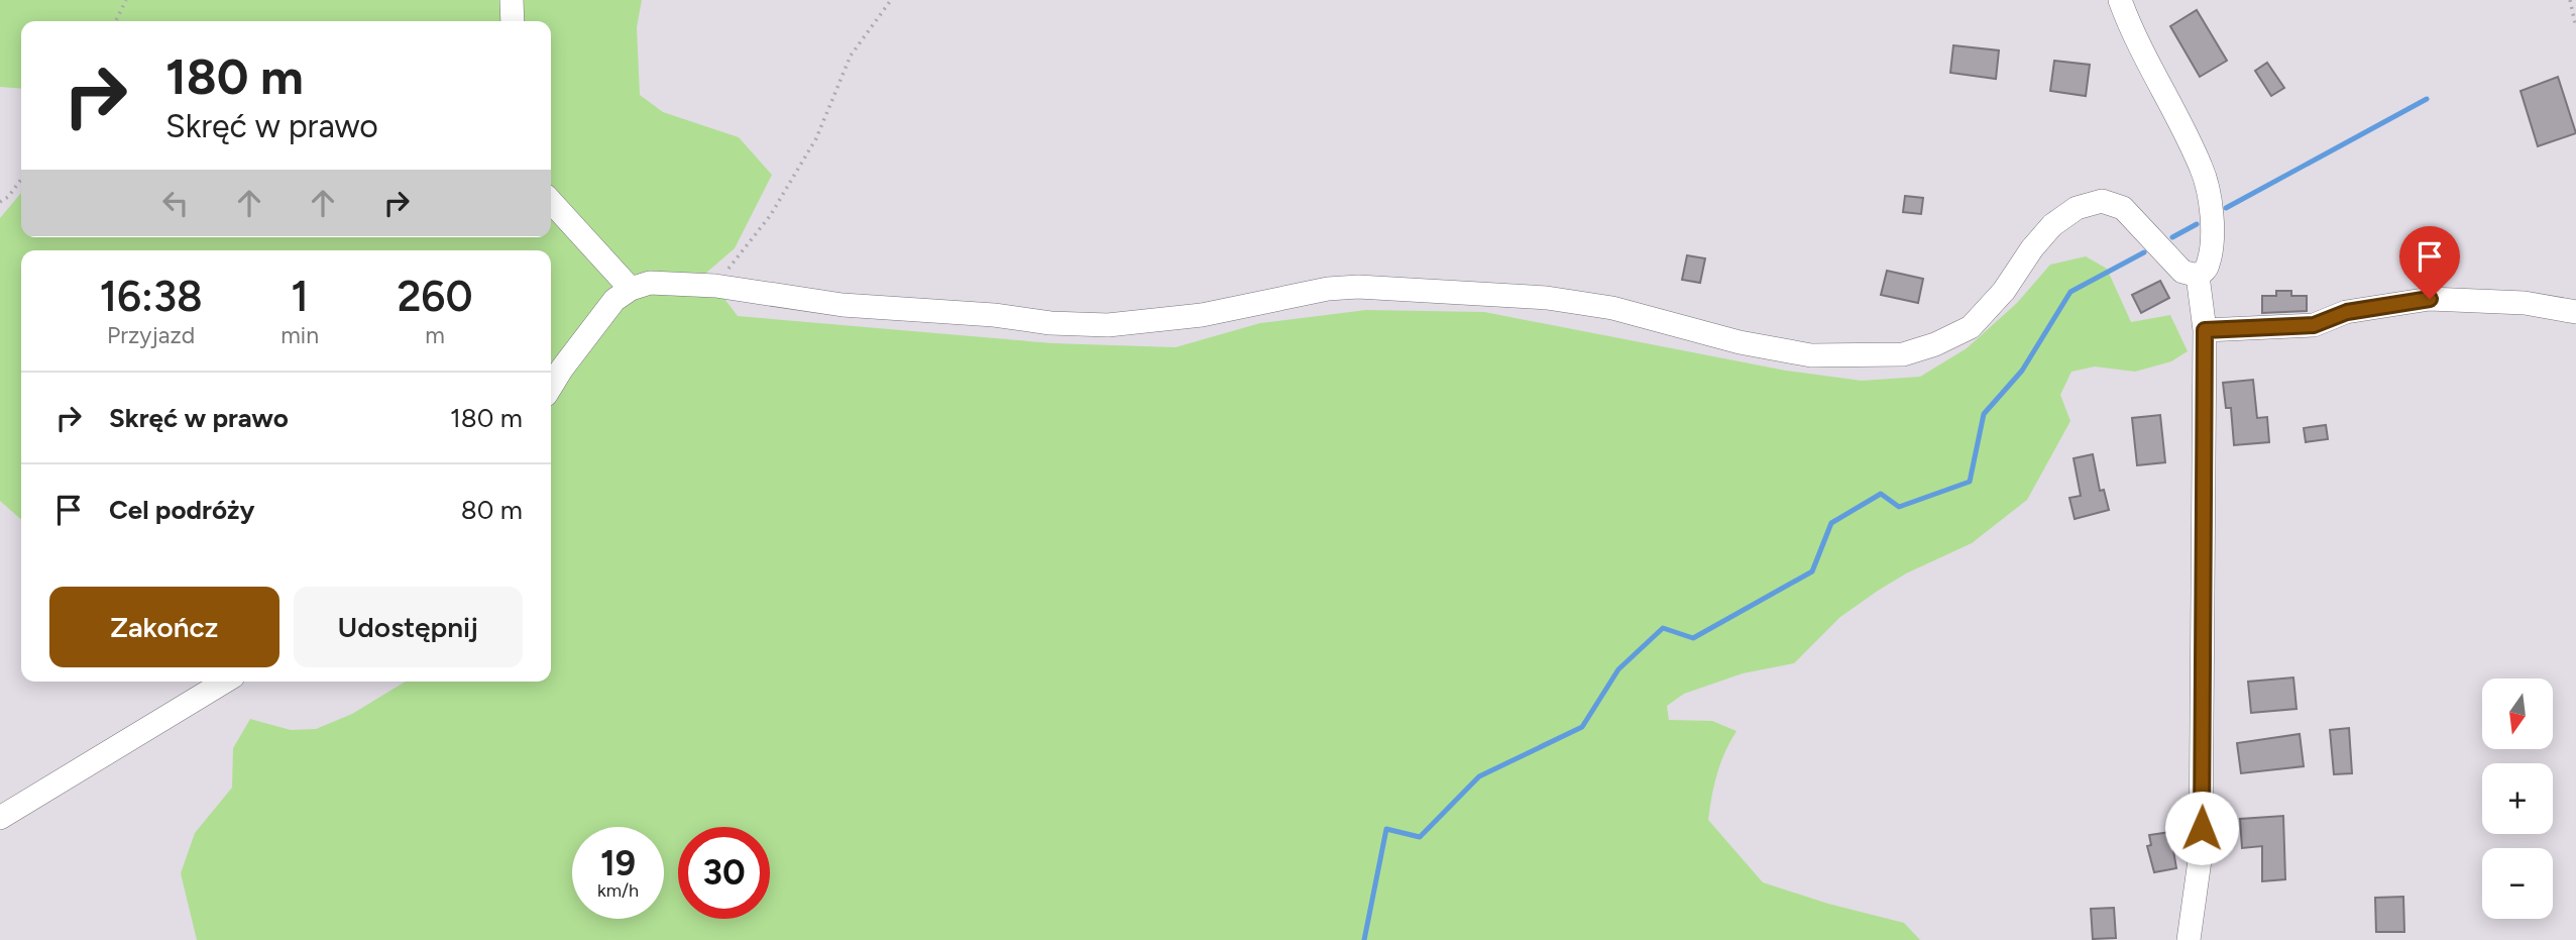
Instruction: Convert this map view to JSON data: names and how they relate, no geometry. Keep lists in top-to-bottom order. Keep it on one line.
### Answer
{"north":"bottom","page":{"turn":["180 m","Skręć w prawo"],"eta":["16:38","Przyjazd","1","min","260","m"],"list":[{"name":"Skręć w prawo","value":"180 m"},{"name":"Cel podróży","value":"80 m"}],"buttons":["Zakończ","Udostępnij"],"map_buttons":["+","−"],"speed":"19 km/h","limit":"30"}}
